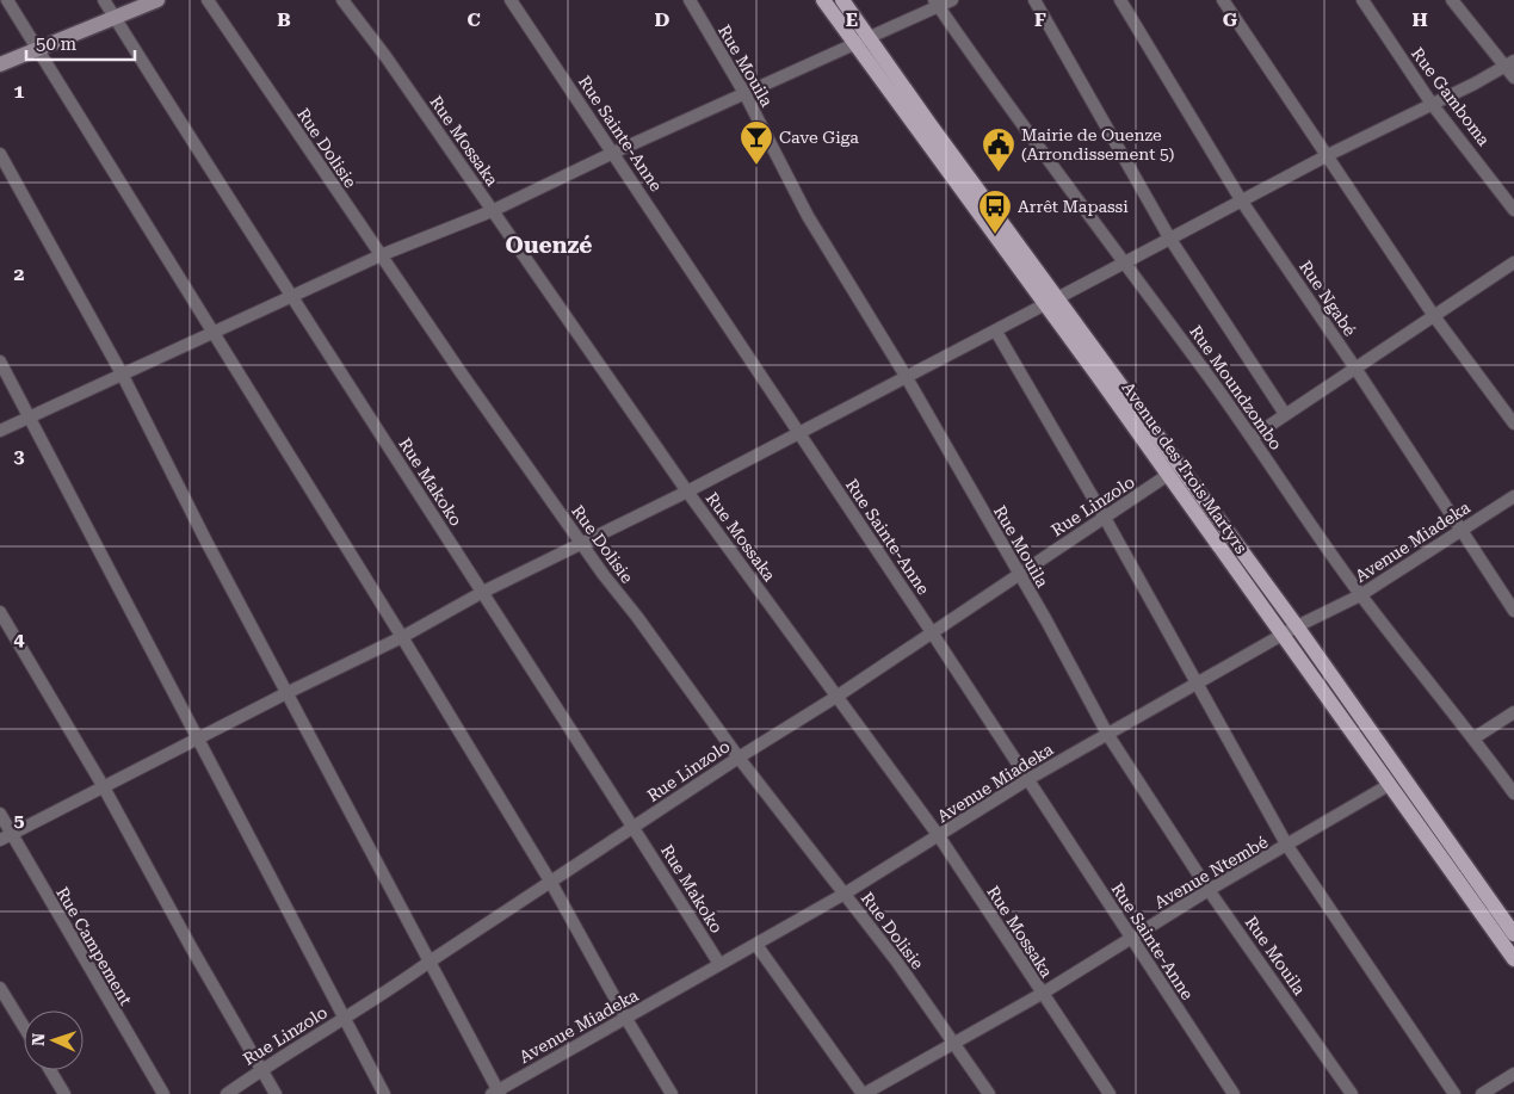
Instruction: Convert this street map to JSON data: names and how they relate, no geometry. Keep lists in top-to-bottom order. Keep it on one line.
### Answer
{"streets":{"main road":["Avenue des Trois Martyrs"],"street":["Rue Mouila","Rue Gamboma","Rue Sainte-Anne","Rue Mossaka","Rue Dolisie","Rue Ngabé","Rue Moundzombo","Rue Makoko","Rue Linzolo","Avenue Miadeka","Avenue Ntembé","Rue Campement"]},"crossings":[["Rue Mouila","Rue Linzolo"],["Rue Mouila","Avenue Miadeka"],["Rue Mouila","Avenue Ntembé"],["Rue Sainte-Anne","Rue Linzolo"],["Rue Sainte-Anne","Avenue Miadeka"],["Rue Sainte-Anne","Avenue Ntembé"],["Rue Mossaka","Rue Linzolo"],["Rue Mossaka","Avenue Miadeka"],["Rue Mossaka","Avenue Ntembé"],["Rue Dolisie","Rue Linzolo"],["Rue Dolisie","Avenue Miadeka"],["Rue Dolisie","Avenue Ntembé"],["Rue Ngabé","Avenue Miadeka"],["Rue Moundzombo","Avenue Miadeka"],["Avenue des Trois Martyrs","Rue Linzolo"],["Avenue des Trois Martyrs","Avenue Miadeka"],["Avenue des Trois Martyrs","Avenue Ntembé"],["Rue Makoko","Rue Linzolo"],["Rue Makoko","Avenue Miadeka"]],"districts":["Ouenzé"],"places":{"bar":["Cave Giga"],"public building":["Mairie de Ouenze (Arrondissement 5)"],"bus stop":["Arrêt Mapassi"]},"scale_bar":"50 m","north":"left","grid":{"columns":["B","C","D","E","F","G","H"],"rows":["1","2","3","4","5"]}}
